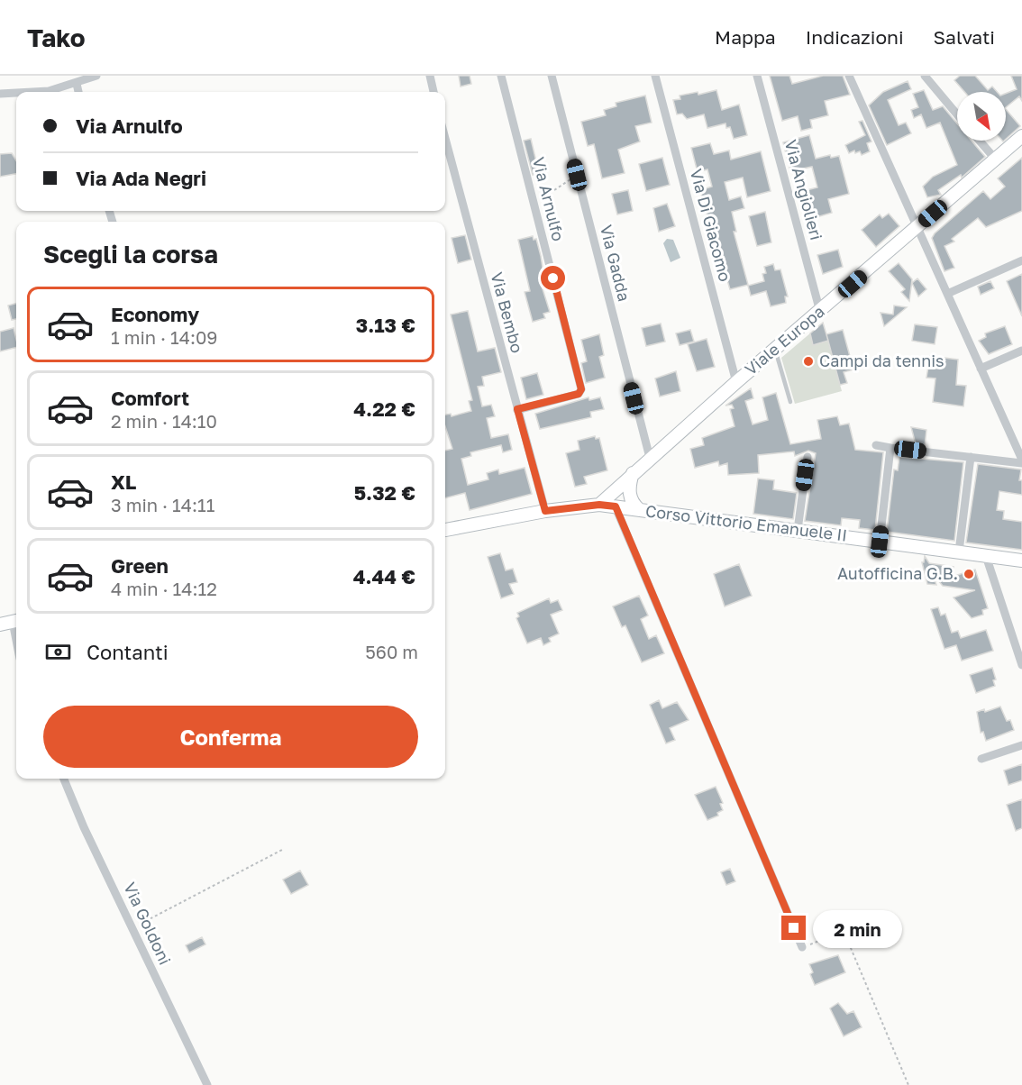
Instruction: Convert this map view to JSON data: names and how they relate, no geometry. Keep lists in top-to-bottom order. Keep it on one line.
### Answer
{"streets":{"street":["Via Angiolieri","Via Arnulfo","Via Di Giacomo","Via Gadda","Via Bembo","Viale Europa","Corso Vittorio Emanuele II","Via Goldoni"]},"crossings":[["Via Angiolieri","Viale Europa"],["Via Arnulfo","Via Bembo"],["Via Di Giacomo","Viale Europa"],["Via Gadda","Viale Europa"],["Via Bembo","Corso Vittorio Emanuele II"],["Viale Europa","Corso Vittorio Emanuele II"]],"places":["Campi da tennis","Autofficina G.B."],"north":"bottom right","page":{"header":"Tako","nav":["Mappa","Indicazioni","Salvati"],"banner":["Via Arnulfo","Via Ada Negri"],"heading":"Scegli la corsa","list":[{"name":"Economy","note":"1 min · 14:09","value":"3.13 €"},{"name":"Comfort","note":"2 min · 14:10","value":"4.22 €"},{"name":"XL","note":"3 min · 14:11","value":"5.32 €"},{"name":"Green","note":"4 min · 14:12","value":"4.44 €"}],"pay":["Contanti","560 m"],"buttons":"Conferma","bubble":"2 min"}}
